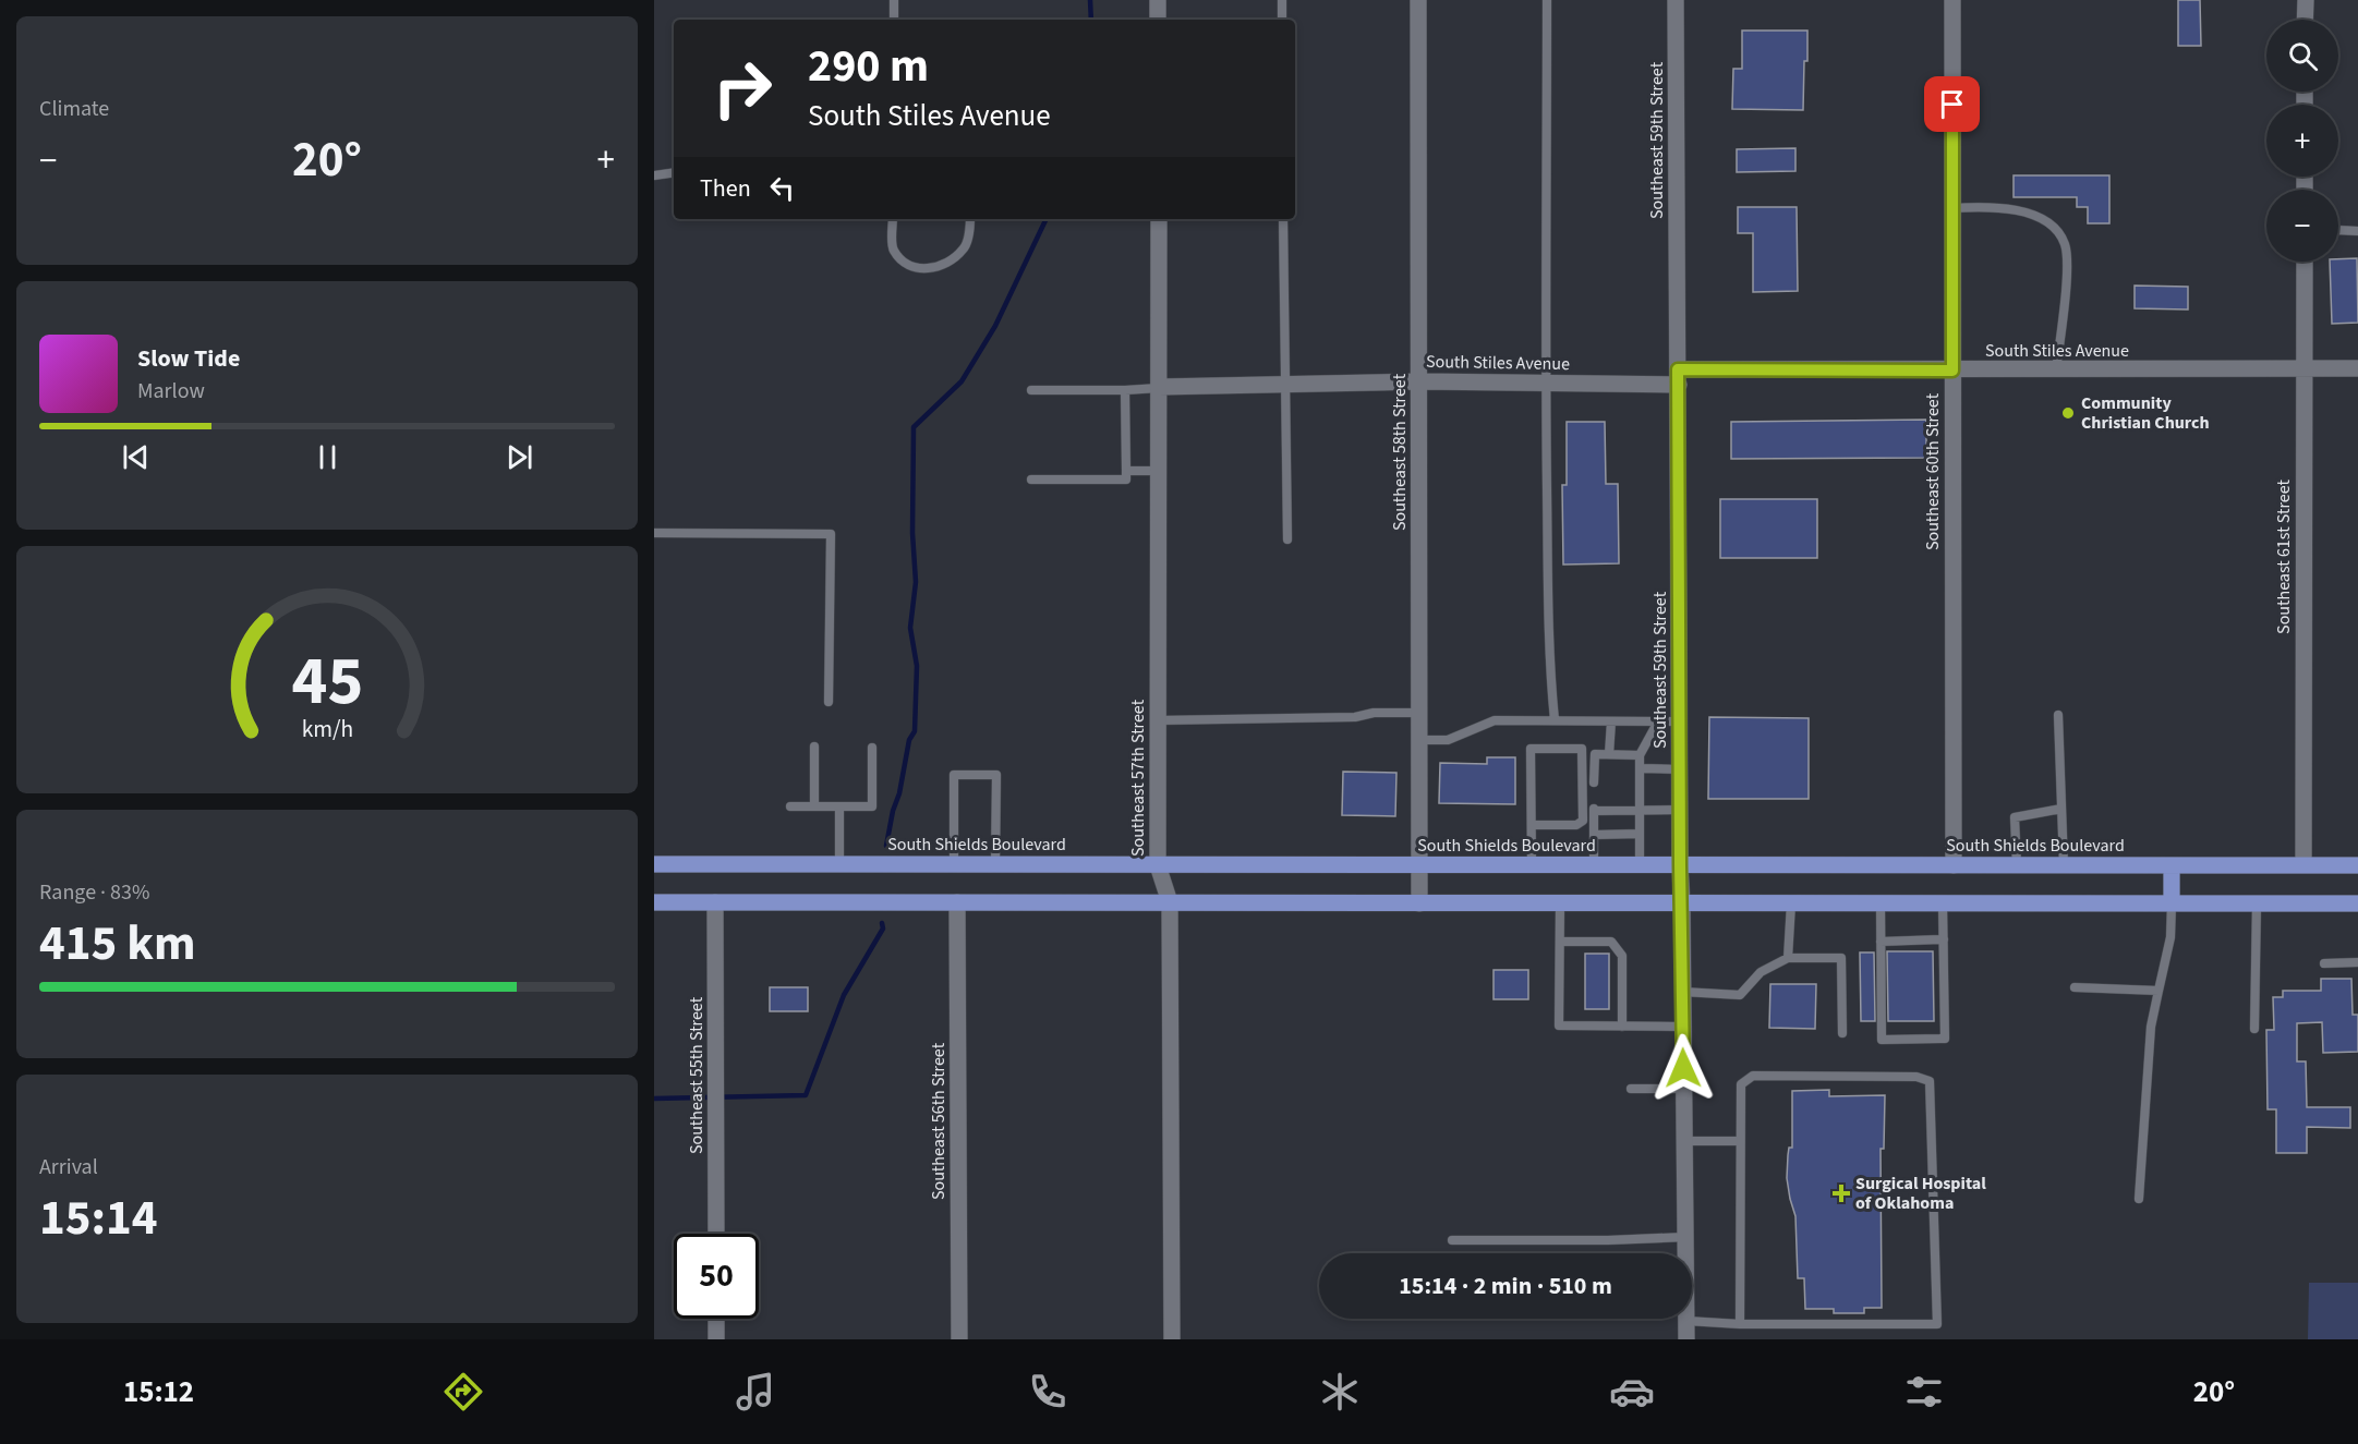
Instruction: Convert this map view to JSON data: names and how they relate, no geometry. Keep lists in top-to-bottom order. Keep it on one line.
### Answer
{"streets":{"main road":["South Shields Boulevard"],"street":["Southeast 59th Street","South Stiles Avenue","Southeast 58th Street","Southeast 60th Street","Southeast 61st Street","Southeast 57th Street","Southeast 55th Street","Southeast 56th Street"]},"crossings":[["Southeast 59th Street","South Stiles Avenue"],["Southeast 59th Street","South Shields Boulevard"],["South Stiles Avenue","Southeast 58th Street"],["South Stiles Avenue","Southeast 60th Street"],["South Stiles Avenue","Southeast 61st Street"],["South Stiles Avenue","Southeast 57th Street"],["Southeast 58th Street","South Shields Boulevard"],["Southeast 60th Street","South Shields Boulevard"],["Southeast 61st Street","South Shields Boulevard"],["Southeast 57th Street","South Shields Boulevard"]],"places":{"other":["Community Christian Church"],"health":["Surgical Hospital of Oklahoma"]},"page":{"tile":["Climate",["Range · 83%","415 km"],["Arrival","15:14"]],"map_buttons":["+","−"],"turn":["290 m","South Stiles Avenue"],"heat":["−","20°","+"],"then":"Then","song":["Slow Tide","Marlow"],"limit":"50","trip":"15:14 · 2 min · 510 m","tabs":["15:12","20°"],"gauge":["45","km/h"]}}
